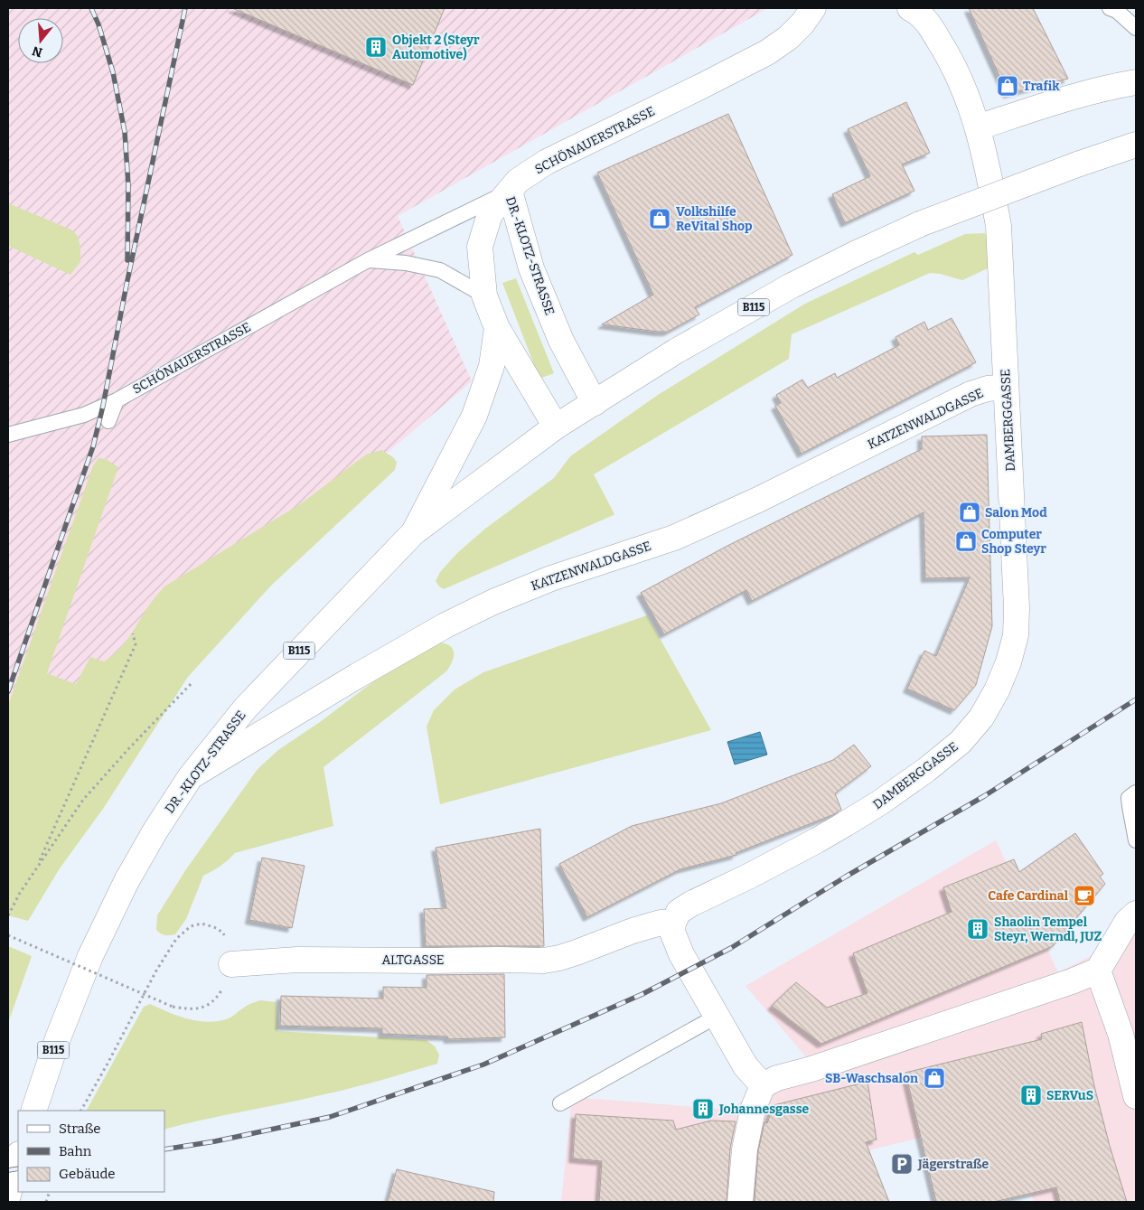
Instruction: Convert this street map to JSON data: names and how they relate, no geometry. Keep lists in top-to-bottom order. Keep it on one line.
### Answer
{"streets":{"street":["SCHÖNAUERSTRASSE","DR.-KLOTZ-STRASSE","B115","KATZENWALDGASSE","DAMBERGGASSE","ALTGASSE"]},"crossings":[["SCHÖNAUERSTRASSE","DR.-KLOTZ-STRASSE"],["DR.-KLOTZ-STRASSE","B115"],["DR.-KLOTZ-STRASSE","KATZENWALDGASSE"],["KATZENWALDGASSE","DAMBERGGASSE"],["DAMBERGGASSE","ALTGASSE"]],"places":{"building":["Objekt 2 (Steyr Automotive)","Shaolin Tempel Steyr, Werndl, JUZ","SERVuS","Johannesgasse"],"shop":["Trafik","Volkshilfe ReVital Shop","Salon Mod","Computer Shop Steyr","SB-Waschsalon"],"cafe":["Cafe Cardinal"],"parking":["Jägerstraße"]},"legend":["Straße","Bahn","Gebäude"],"north":"bottom"}
